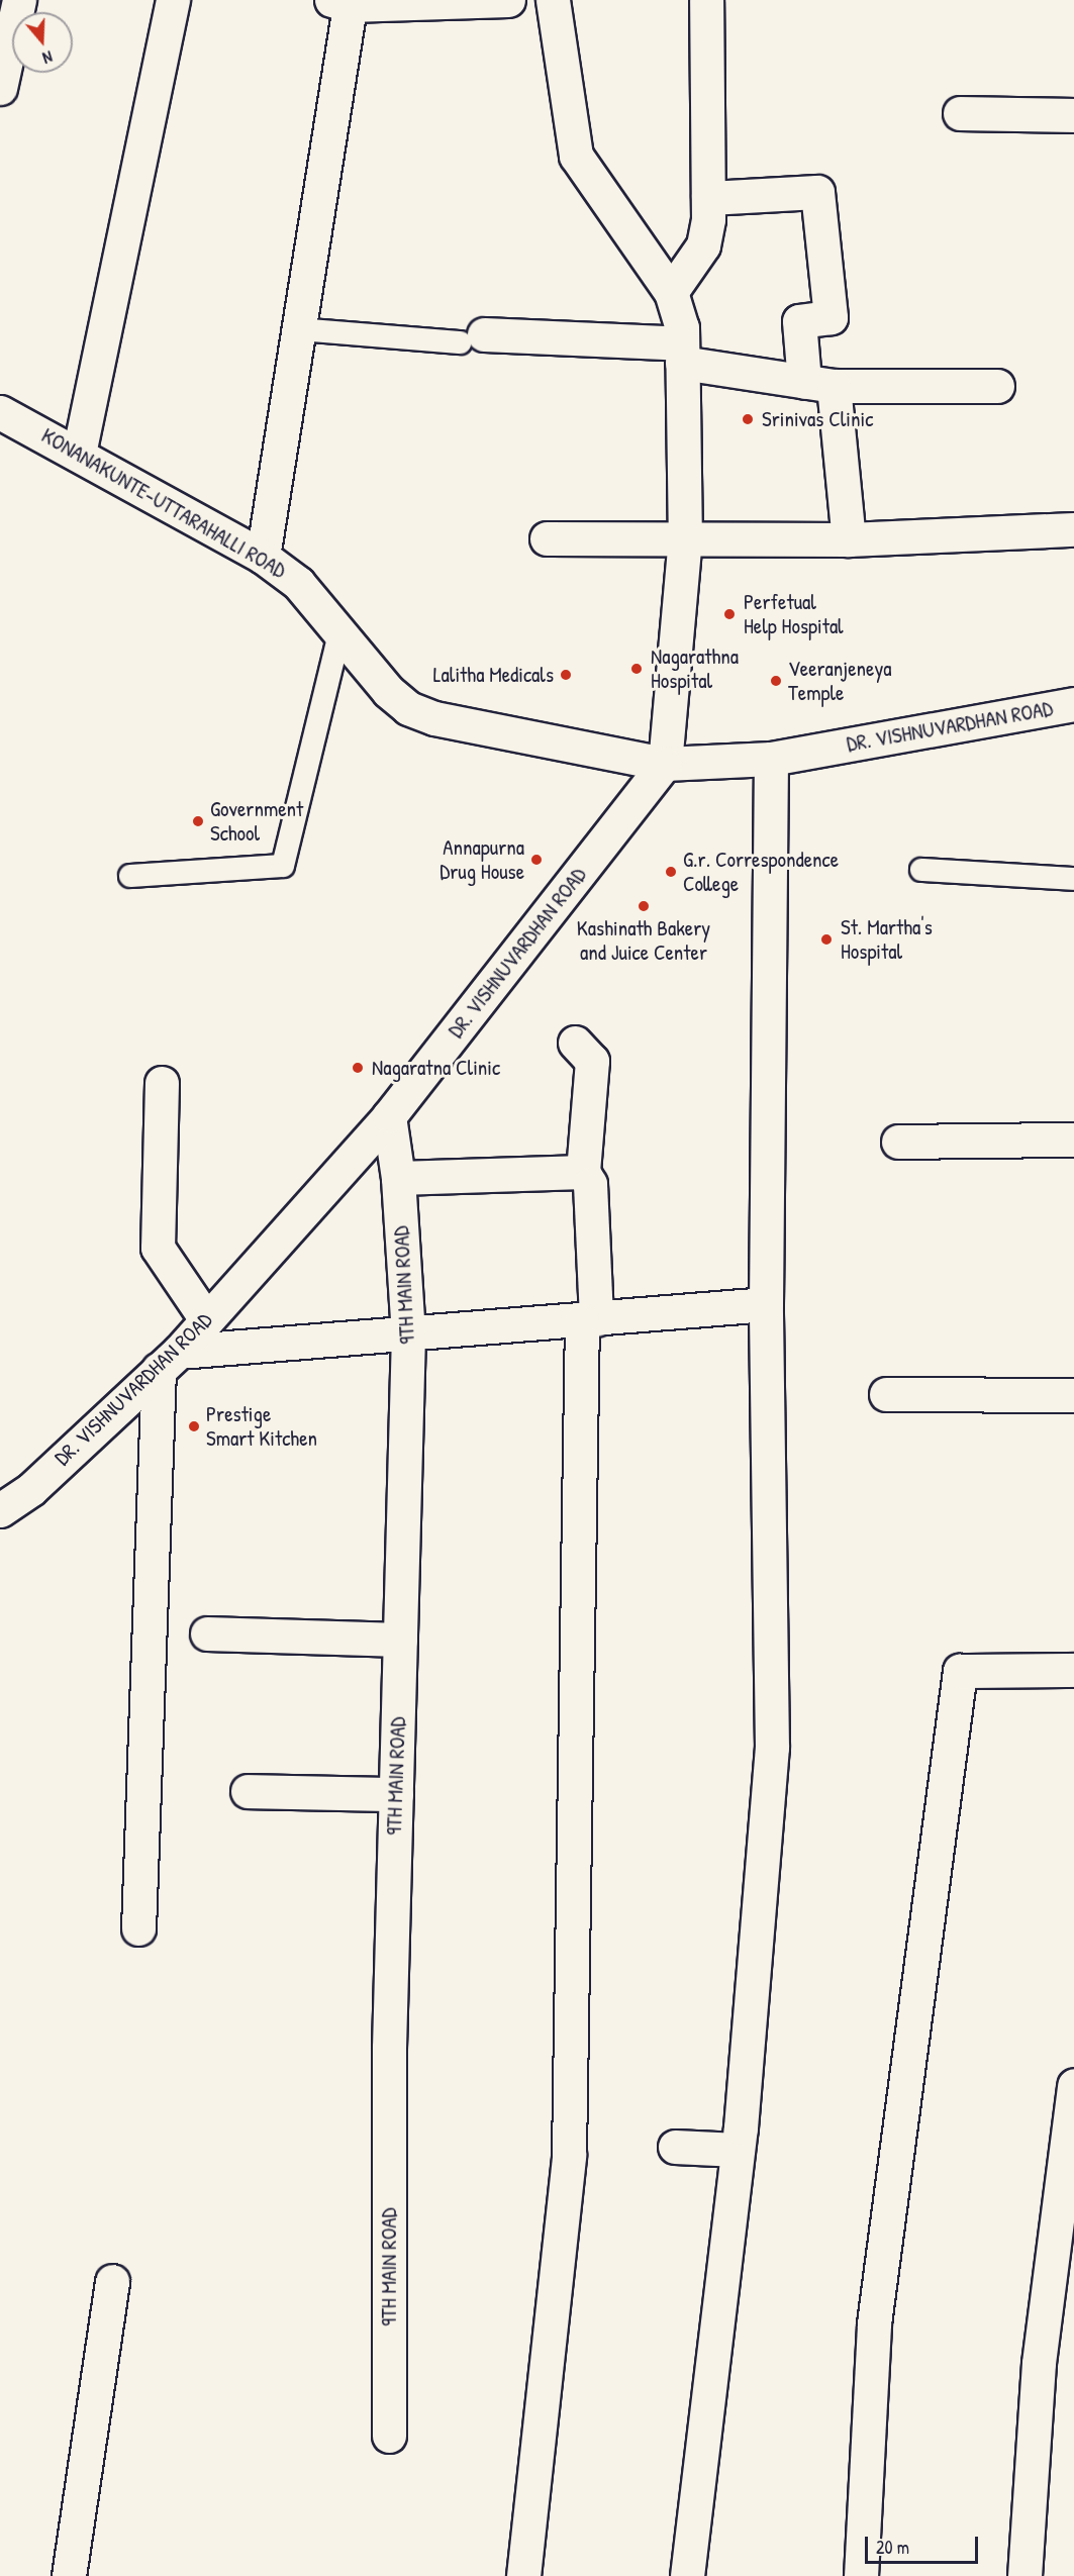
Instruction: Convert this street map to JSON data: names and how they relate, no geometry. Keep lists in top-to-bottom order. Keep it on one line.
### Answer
{"streets":{"street":["KONANAKUNTE-UTTARAHALLI ROAD","DR. VISHNUVARDHAN ROAD","9TH MAIN ROAD"]},"crossings":[["KONANAKUNTE-UTTARAHALLI ROAD","DR. VISHNUVARDHAN ROAD"],["DR. VISHNUVARDHAN ROAD","9TH MAIN ROAD"]],"places":["Srinivas Clinic","Perfetual Help Hospital","Nagarathna Hospital","Lalitha Medicals","Veeranjeneya Temple","Government School","Annapurna Drug House","G.r. Correspondence College","Kashinath Bakery and Juice Center","St. Martha's Hospital","Nagaratna Clinic","Prestige Smart Kitchen"],"scale_bar":"20 m","north":"bottom"}
